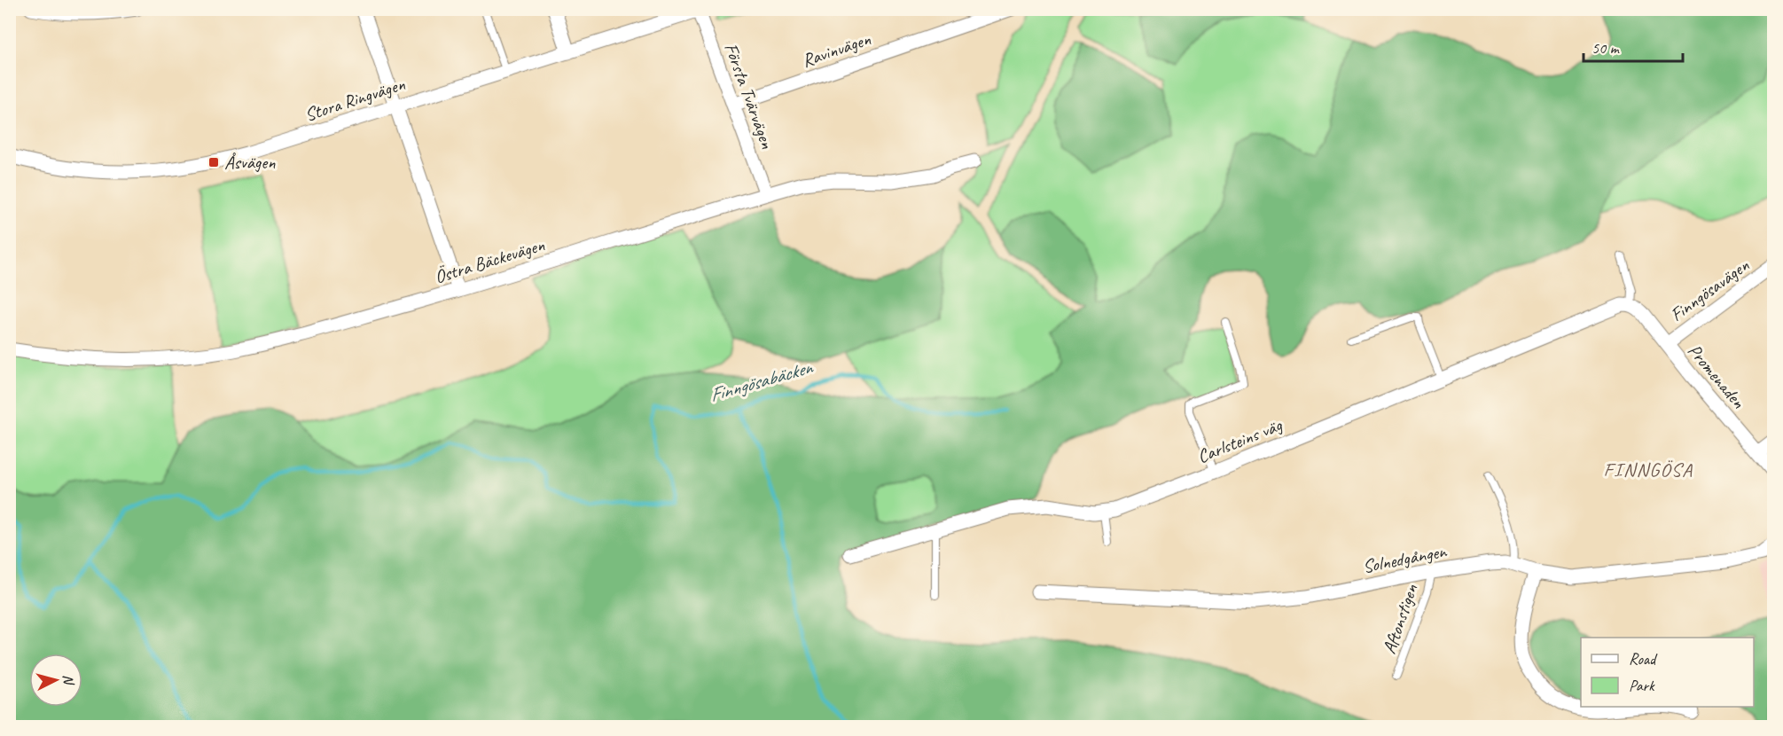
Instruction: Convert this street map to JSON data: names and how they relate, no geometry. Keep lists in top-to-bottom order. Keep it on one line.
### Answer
{"streets":{"street":["Ravinvägen","Första Tvärvägen","Stora Ringvägen","Östra Bäckevägen","Finngösavägen","Promenaden","Carlsteins väg","Solnedgången"],"lane":["Aftonstigen"]},"crossings":[["Ravinvägen","Första Tvärvägen"],["Första Tvärvägen","Stora Ringvägen"],["Första Tvärvägen","Östra Bäckevägen"],["Finngösavägen","Promenaden"],["Promenaden","Carlsteins väg"],["Solnedgången","Aftonstigen"]],"districts":["FINNGÖSA"],"water":["Finngösabäcken"],"places":{"transit":["Åsvägen"]},"legend":["Road","Park"],"scale_bar":"50 m","north":"right"}
